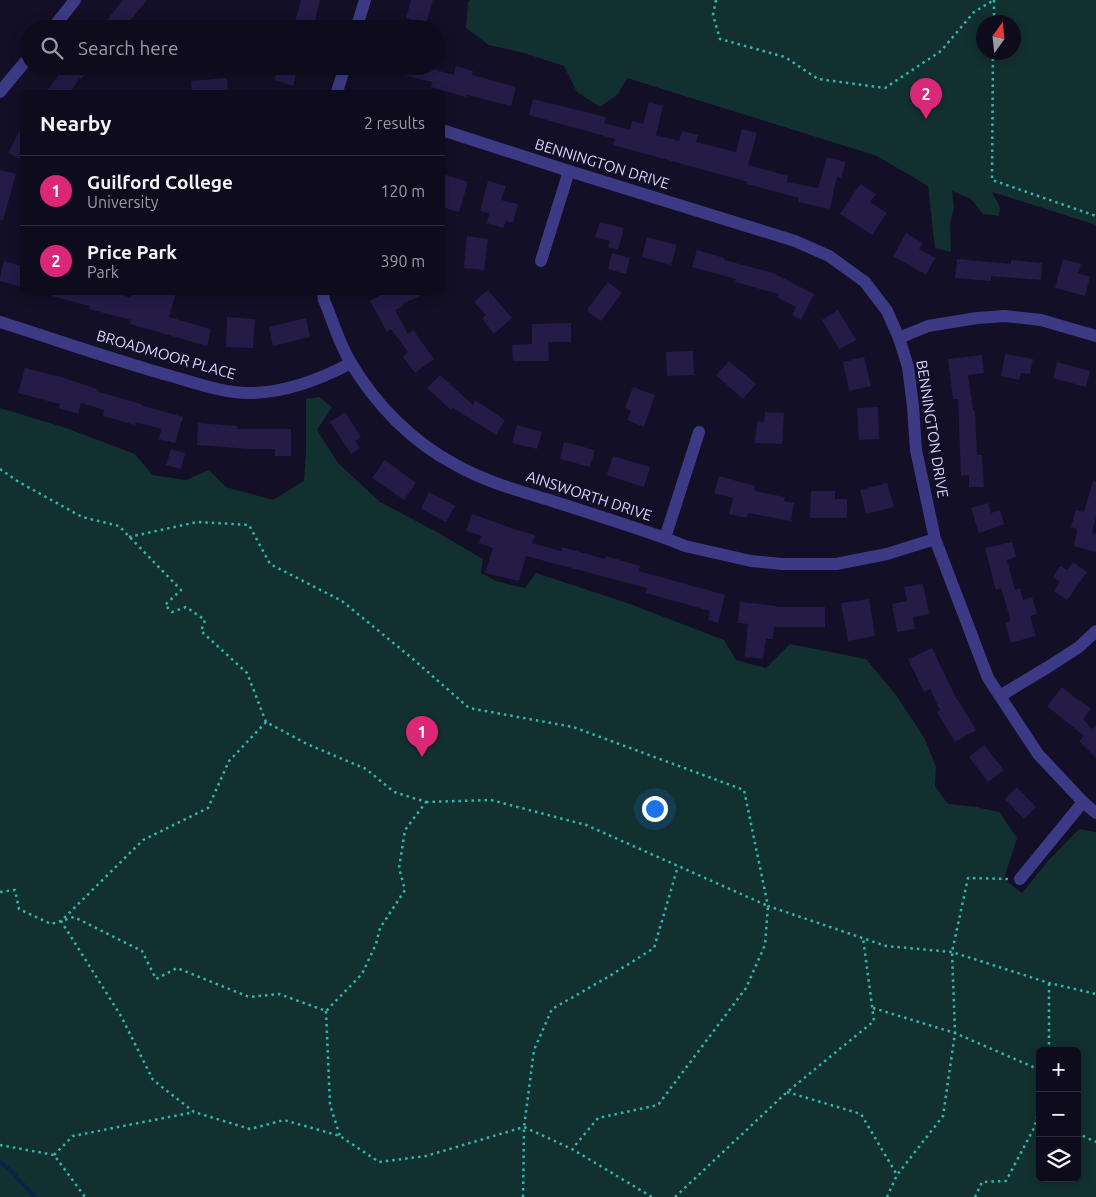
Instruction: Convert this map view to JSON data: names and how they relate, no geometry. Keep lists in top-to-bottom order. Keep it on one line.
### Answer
{"streets":{"street":["BENNINGTON DRIVE","BROADMOOR PLACE","AINSWORTH DRIVE"]},"crossings":[["BENNINGTON DRIVE","AINSWORTH DRIVE"],["BROADMOOR PLACE","AINSWORTH DRIVE"]],"north":"top","page":{"search":"Search here","pins":["2","1"],"heading":["Nearby","2 results"],"list":[{"mark":"1","name":"Guilford College","note":"University","value":"120 m"},{"mark":"2","name":"Price Park","note":"Park","value":"390 m"}],"map_buttons":["+","−"]}}
